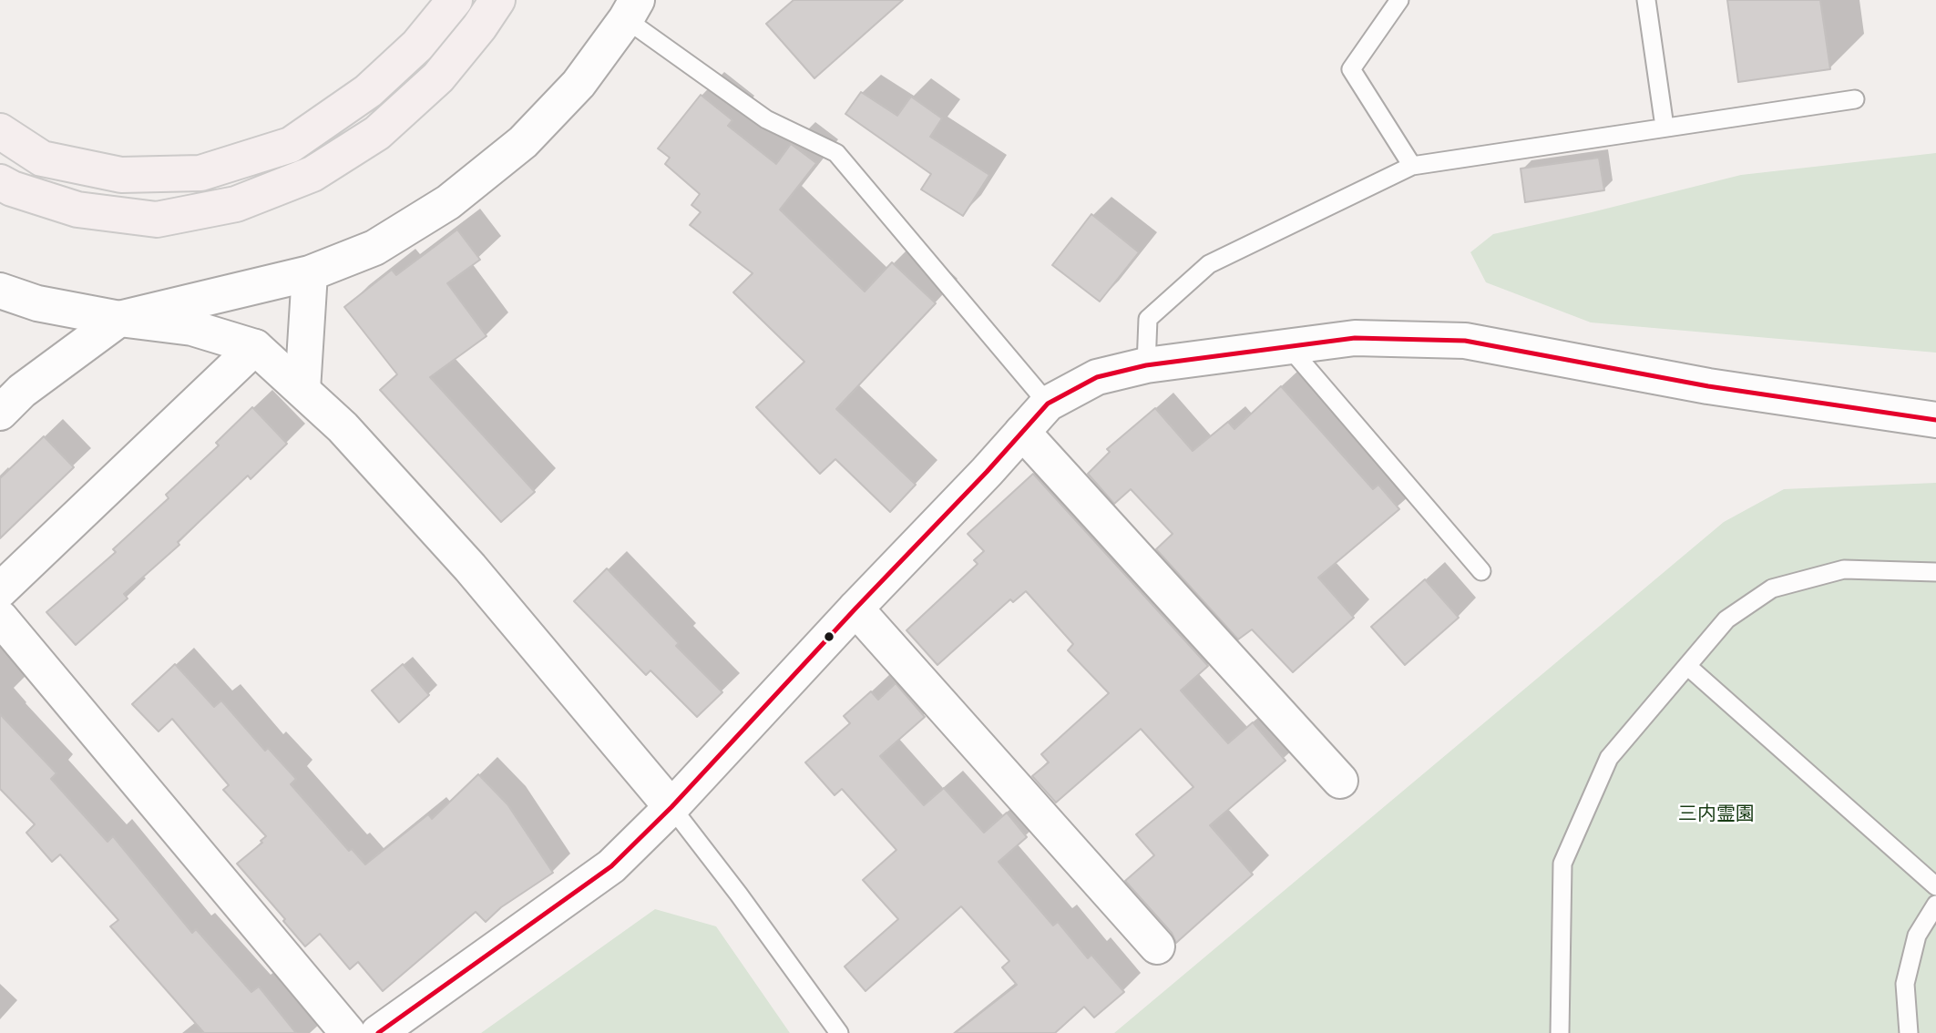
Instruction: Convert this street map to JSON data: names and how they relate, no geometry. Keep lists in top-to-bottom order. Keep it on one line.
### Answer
{"parks":["三内霊園"]}
